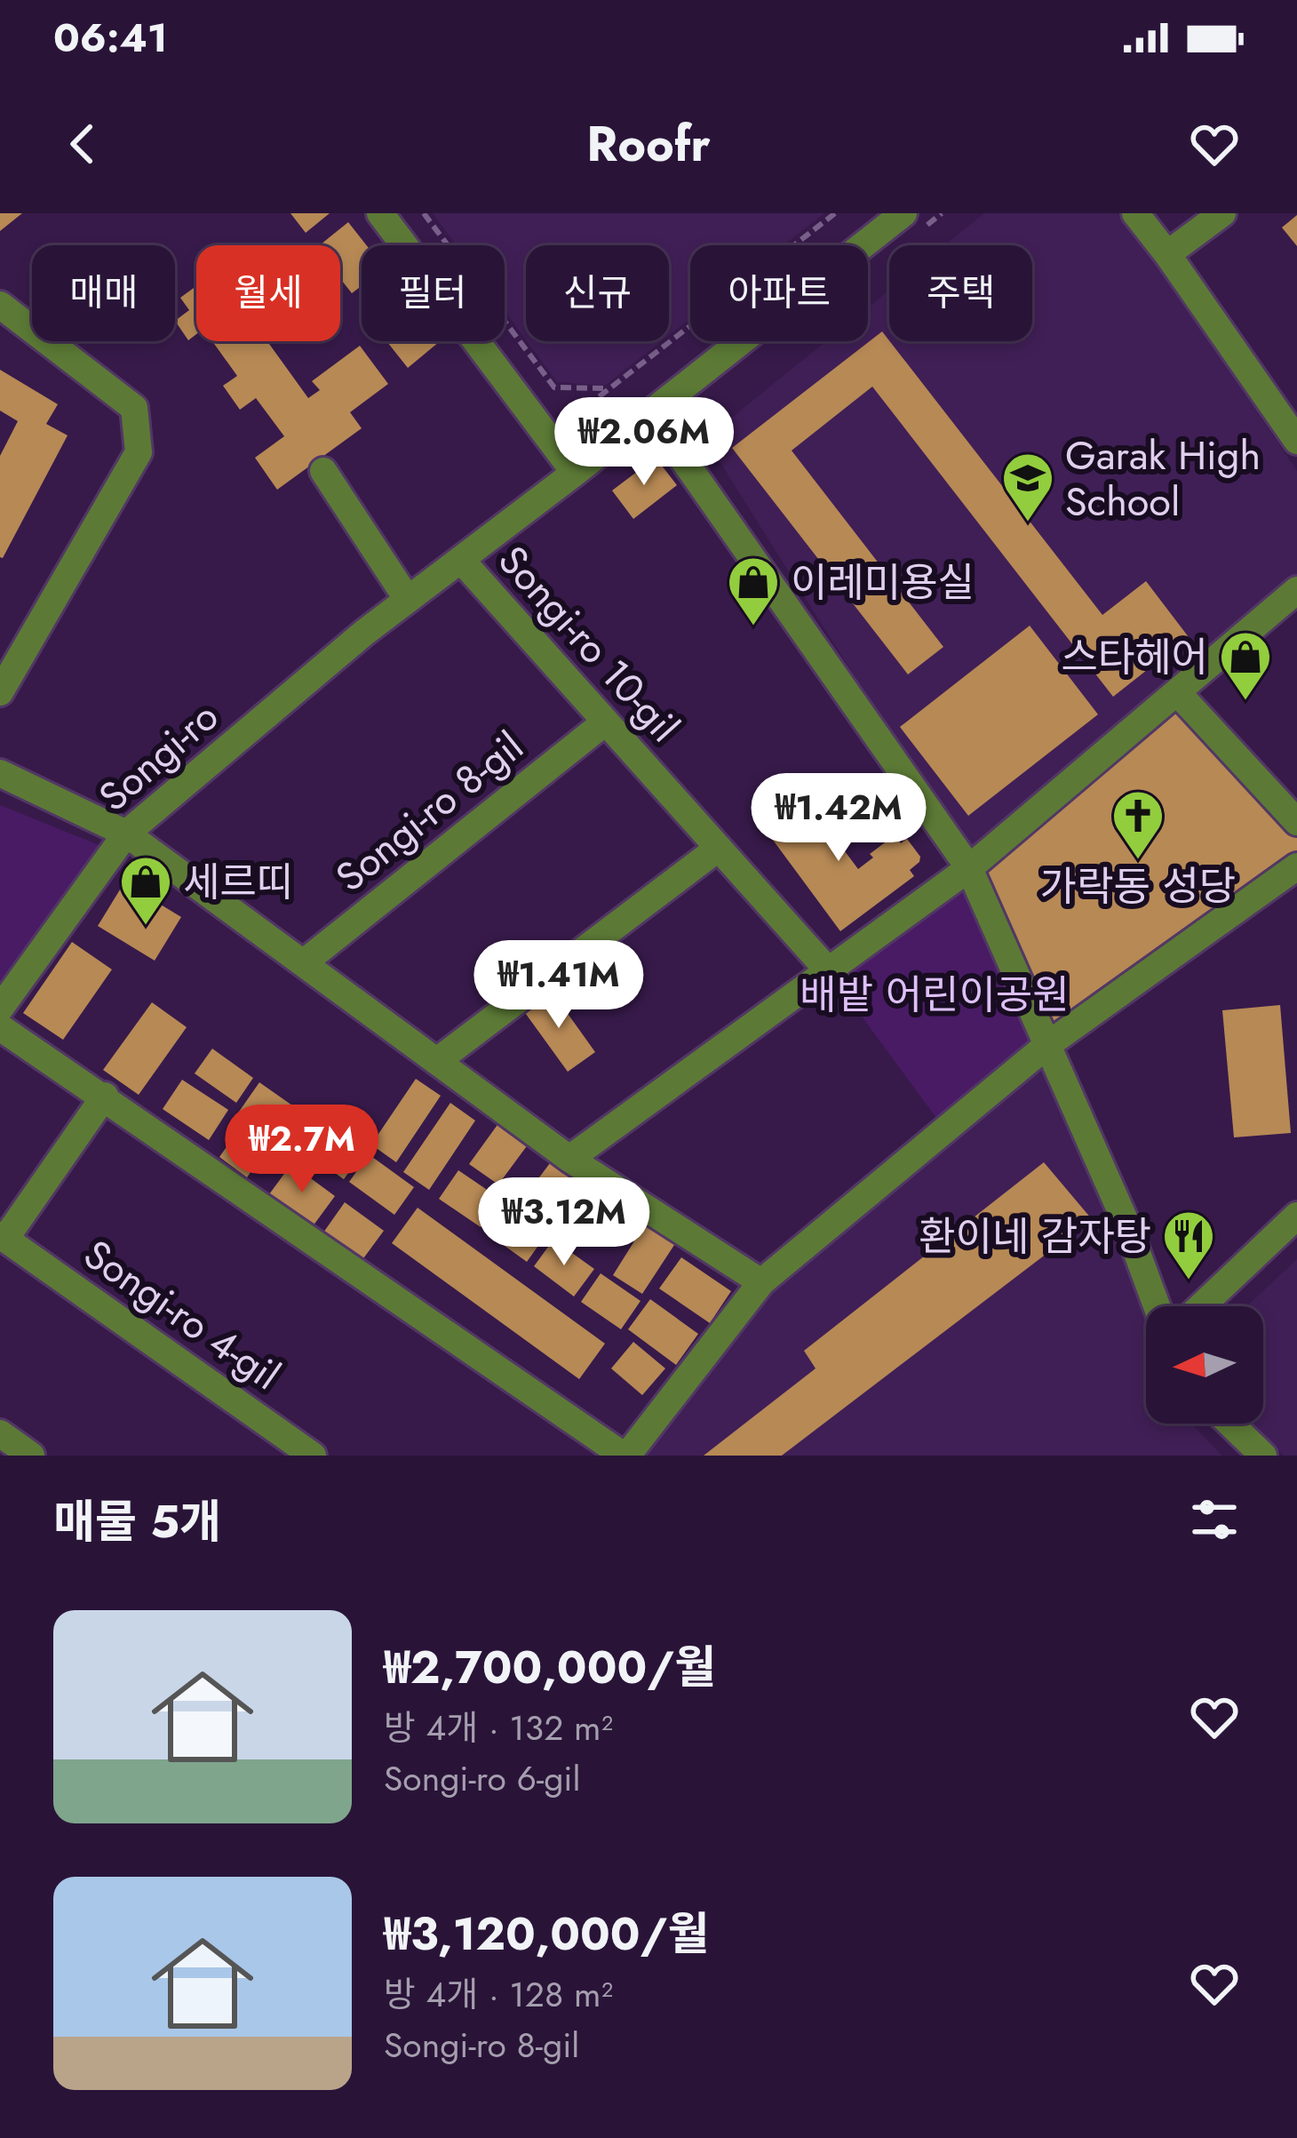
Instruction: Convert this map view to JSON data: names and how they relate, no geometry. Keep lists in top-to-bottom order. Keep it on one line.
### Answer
{"streets":{"street":["Songi-ro 10-gil","Songi-ro","Songi-ro 8-gil","Songi-ro 4-gil"]},"crossings":[["Songi-ro 10-gil","Songi-ro"],["Songi-ro 10-gil","Songi-ro 8-gil"]],"parks":["배밭 어린이공원"],"places":{"school or university":["Garak High School"],"shop":["이레미용실","스타헤어","세르띠"],"church":["가락동 성당"],"restaurant":["환이네 감자탕"]},"north":"left","page":{"status":"06:41","header":"Roofr","chip":["매매","월세","필터","신규","아파트","주택"],"price":["₩2.06M","₩1.42M","₩1.41M","₩2.7M","₩3.12M"],"heading":"매물 5개","list":[{"name":"₩2,700,000/월","note":"방 4개 · 132 m² · Songi-ro 6-gil"},{"name":"₩3,120,000/월","note":"방 4개 · 128 m² · Songi-ro 8-gil"}]}}
